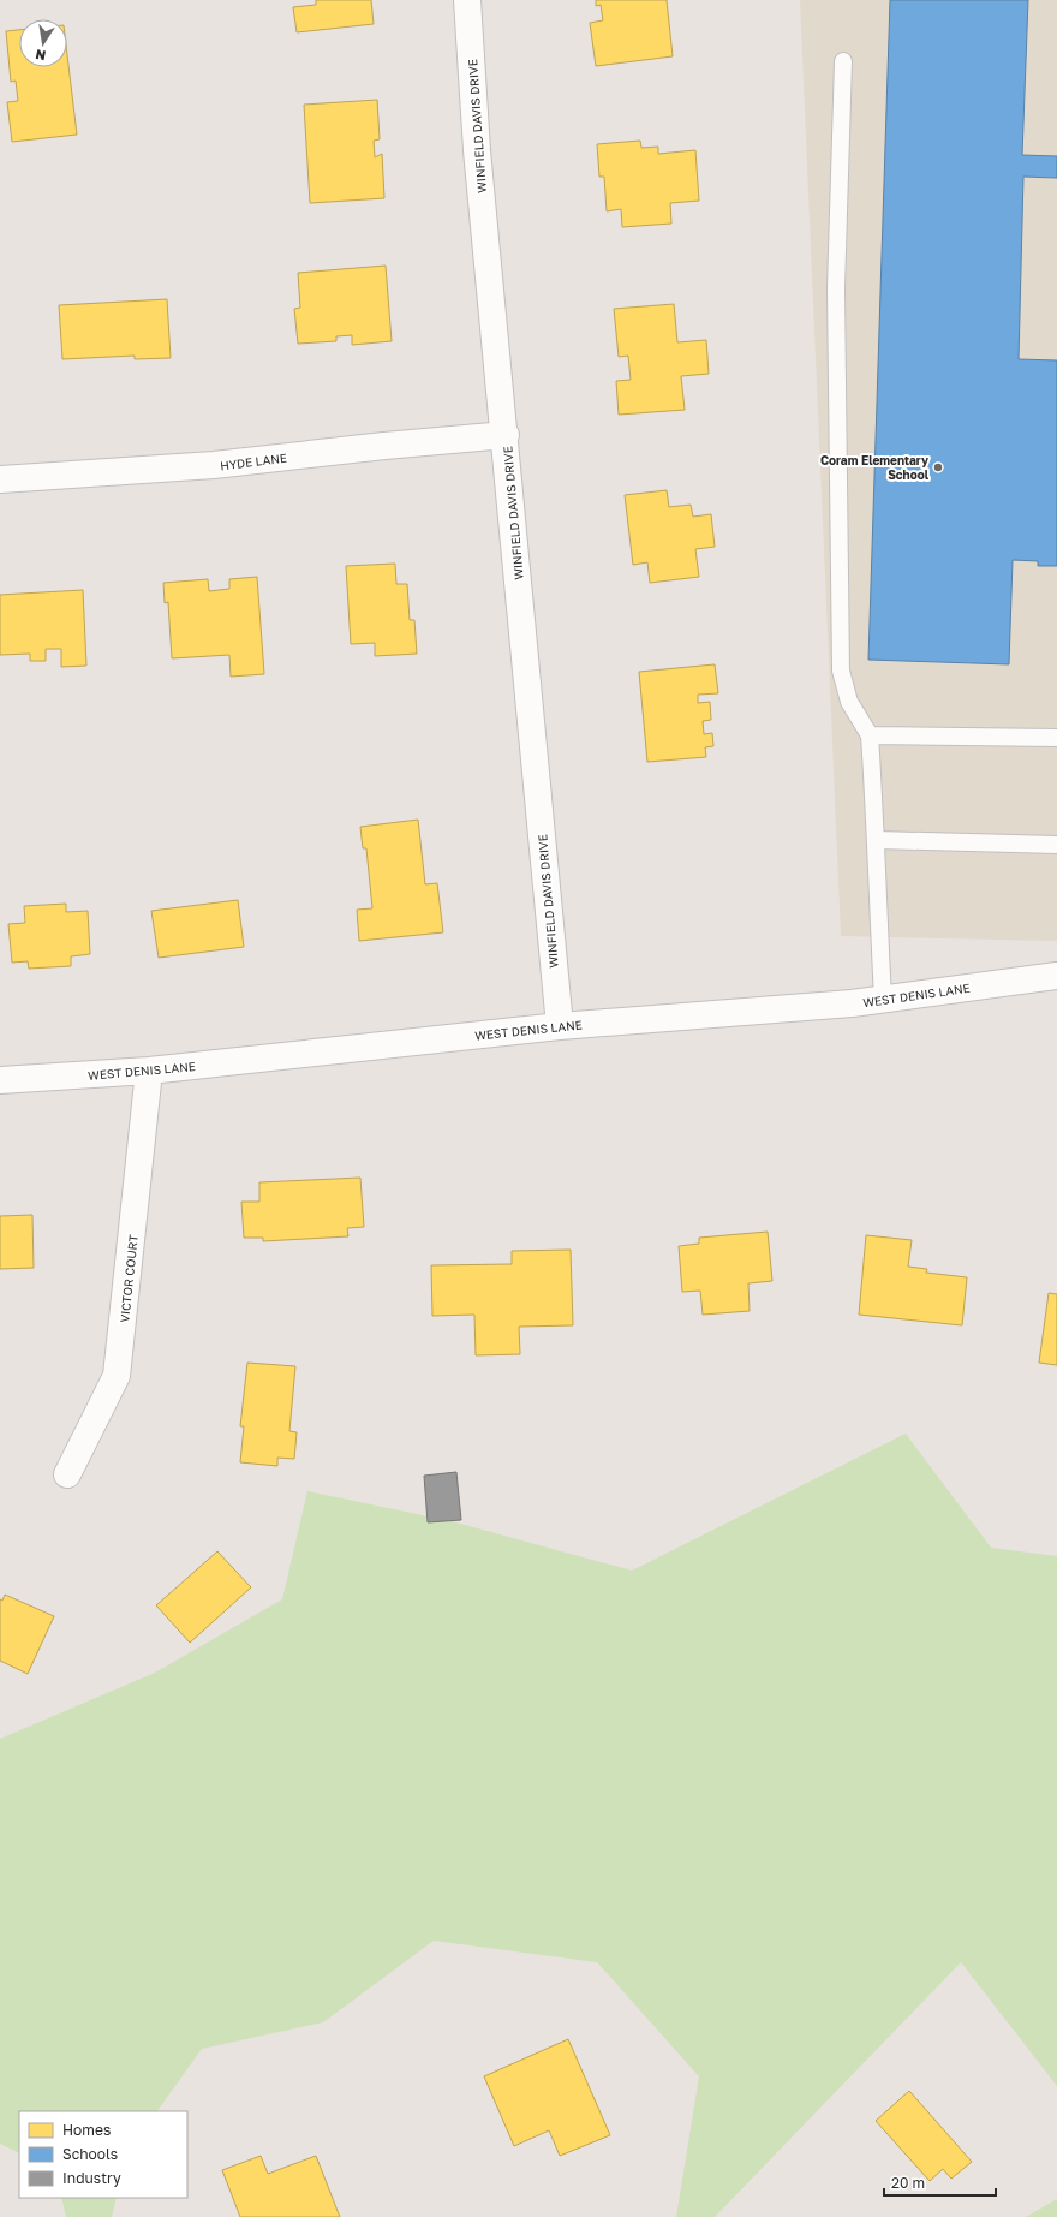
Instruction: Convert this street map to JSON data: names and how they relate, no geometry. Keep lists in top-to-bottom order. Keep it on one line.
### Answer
{"streets":{"street":["WINFIELD DAVIS DRIVE","HYDE LANE","WEST DENIS LANE","VICTOR COURT"]},"crossings":[["WINFIELD DAVIS DRIVE","HYDE LANE"],["WINFIELD DAVIS DRIVE","WEST DENIS LANE"],["WEST DENIS LANE","VICTOR COURT"]],"places":["Coram Elementary School"],"legend":["Homes","Schools","Industry"],"scale_bar":"20 m","north":"bottom"}
